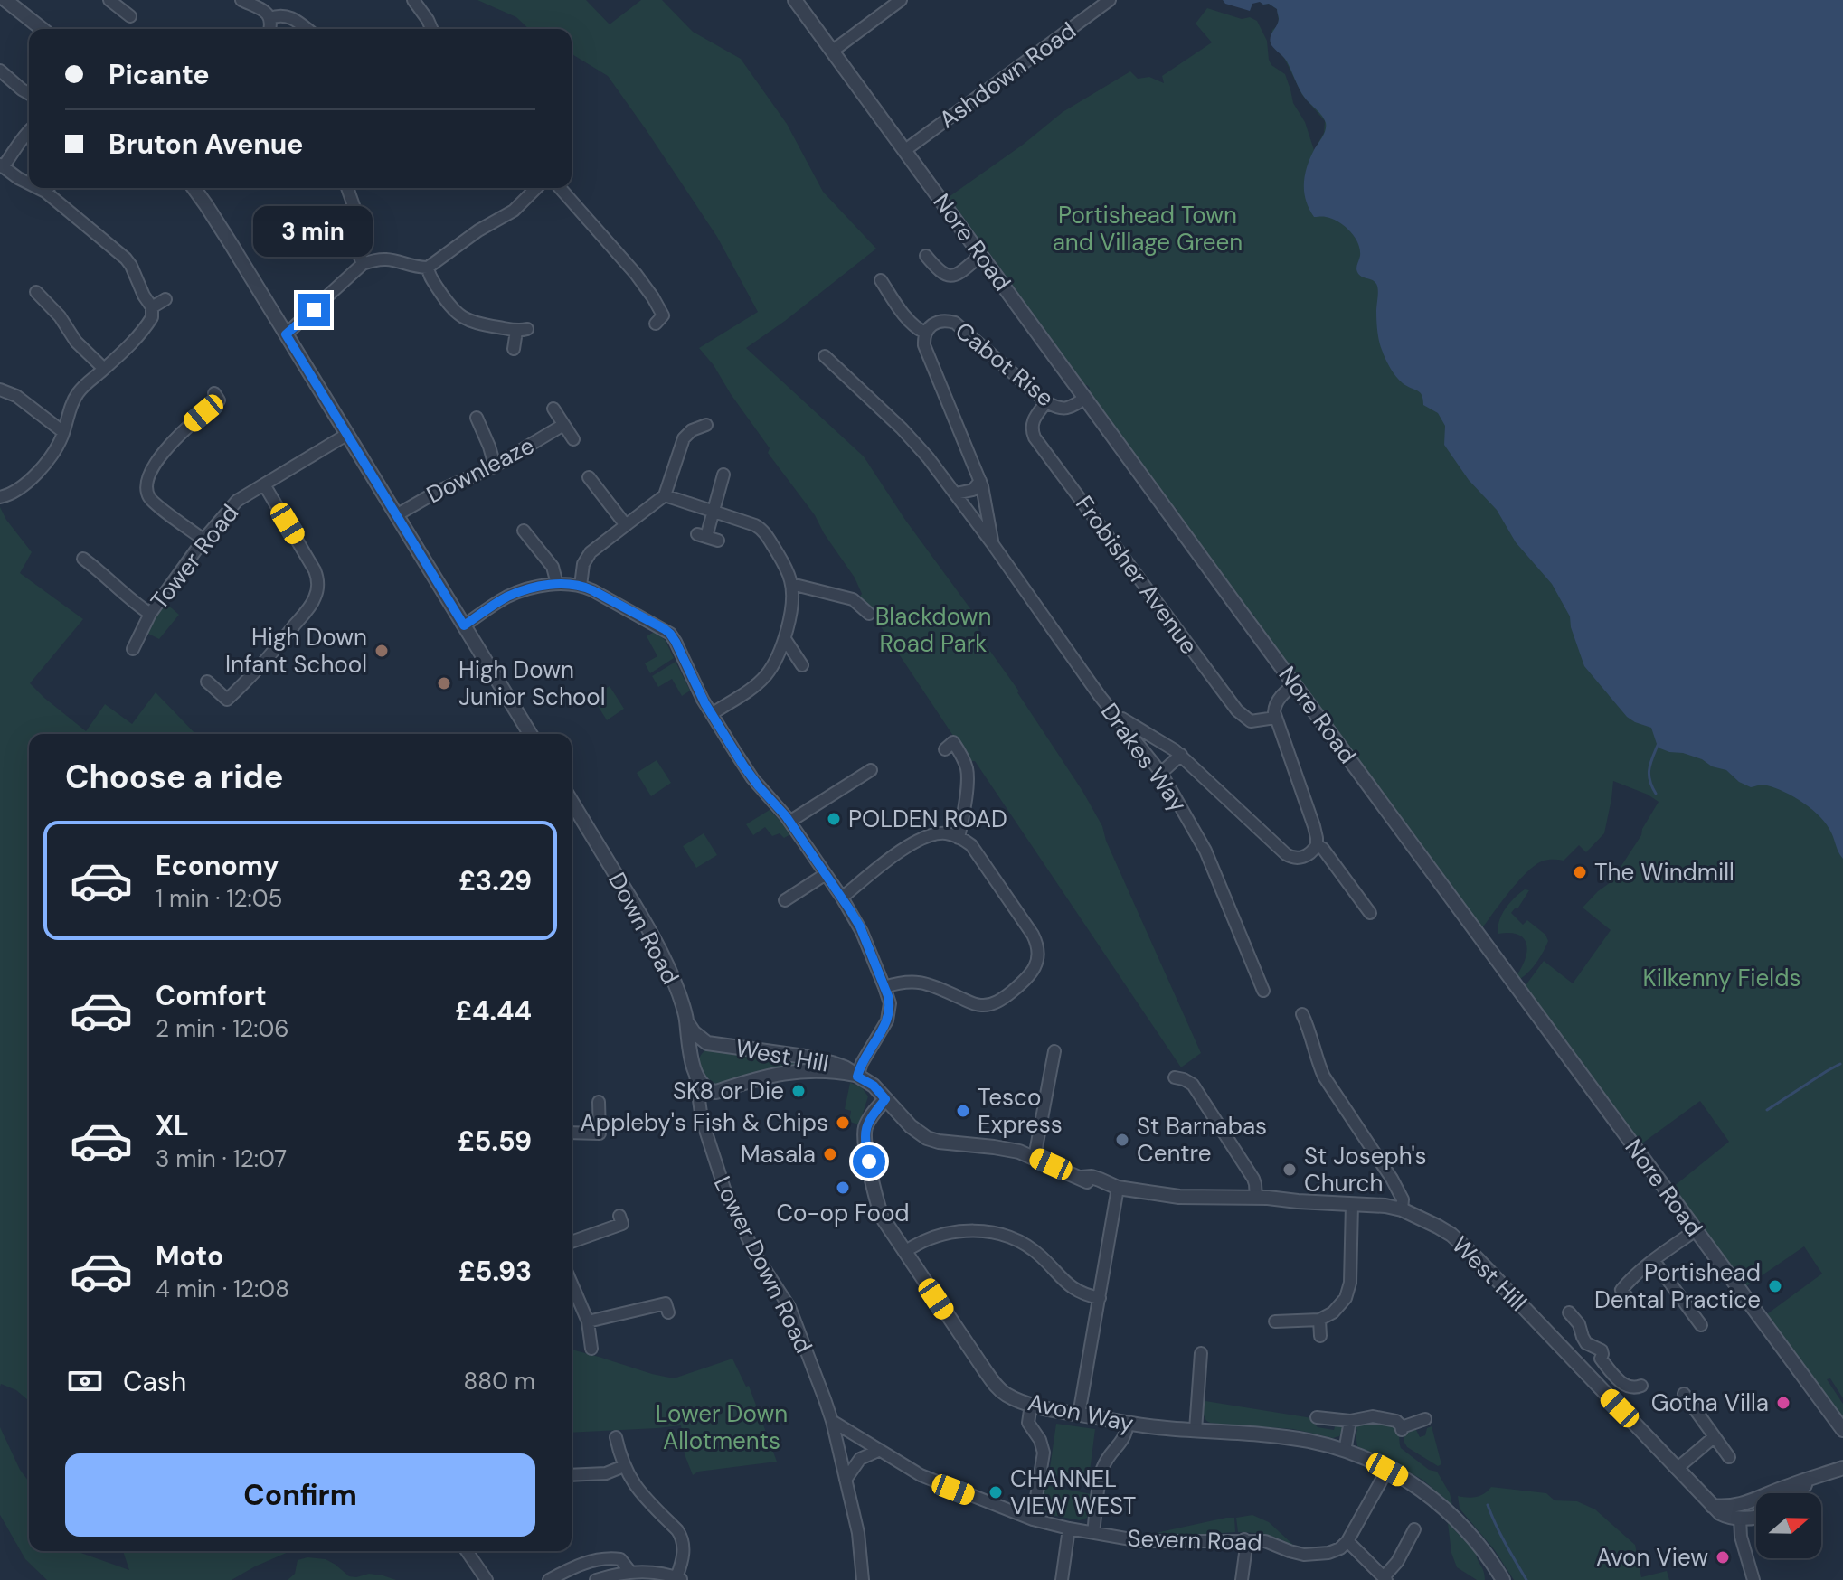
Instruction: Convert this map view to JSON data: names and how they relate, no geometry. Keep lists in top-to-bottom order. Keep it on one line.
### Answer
{"streets":{"street":["Ashdown Road","Nore Road","Cabot Rise","Downleaze","Tower Road","Frobisher Avenue","Drakes Way","Down Road","West Hill","Lower Down Road","Avon Way","Severn Road"]},"crossings":[["Ashdown Road","Nore Road"],["Nore Road","Cabot Rise"],["Cabot Rise","Frobisher Avenue"],["Cabot Rise","Drakes Way"],["Down Road","West Hill"],["Down Road","Lower Down Road"],["West Hill","Lower Down Road"],["West Hill","Avon Way"],["Lower Down Road","Severn Road"]],"parks":["Portishead Town and Village Green","Blackdown Road Park","Kilkenny Fields","Lower Down Allotments"],"places":["High Down Infant School","High Down Junior School","POLDEN ROAD","The Windmill","SK8 or Die","Tesco Express","Appleby's Fish & Chips","St Barnabas Centre","Masala","St Joseph's Church","Co-op Food","Portishead Dental Practice","Gotha Villa","CHANNEL VIEW WEST","Avon View"],"north":"right","page":{"banner":["Picante","Bruton Avenue"],"bubble":"3 min","heading":"Choose a ride","list":[{"name":"Economy","note":"1 min · 12:05","value":"£3.29"},{"name":"Comfort","note":"2 min · 12:06","value":"£4.44"},{"name":"XL","note":"3 min · 12:07","value":"£5.59"},{"name":"Moto","note":"4 min · 12:08","value":"£5.93"}],"pay":["Cash","880 m"],"buttons":"Confirm"}}
